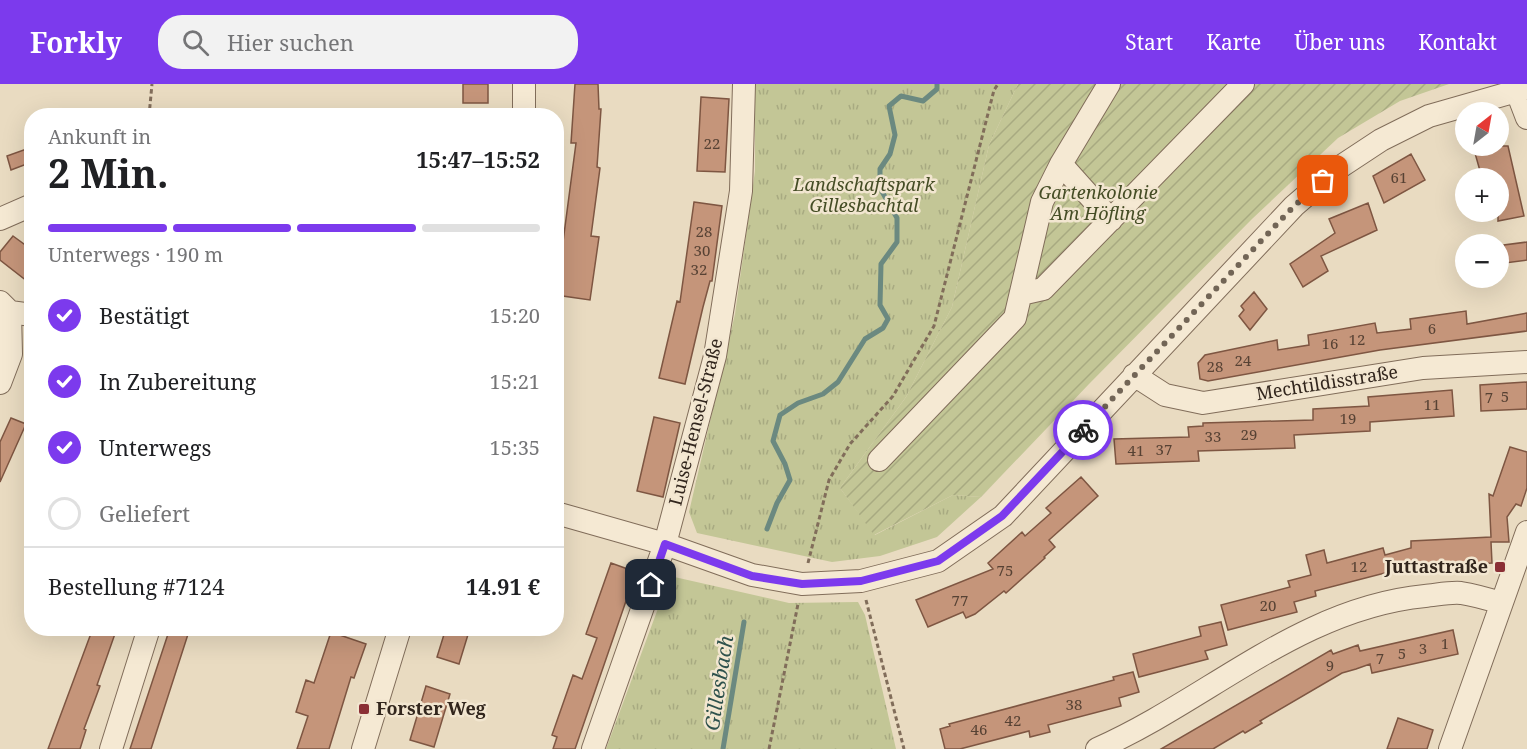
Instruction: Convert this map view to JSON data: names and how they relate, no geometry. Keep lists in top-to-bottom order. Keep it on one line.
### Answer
{"streets":{"street":["Mechtildisstraße","Luise-Hensel-Straße"]},"water":["Gillesbach"],"parks":["Landschaftspark Gillesbachtal","Gartenkolonie Am Höfling"],"places":{"transit":["Juttastraße","Forster Weg"]},"house_numbers":["22","61","28","30","32","6","12","16","24","28","5","7","11","19","29","33","37","41","12","75","77","20","1","3","5","7","9","38","42","46"],"north":"top right","page":{"header":"Forkly","search":"Hier suchen","nav":["Start","Karte","Über uns","Kontakt"],"map_buttons":["+","−"],"heading":["2 Min.","Ankunft in","15:47–15:52"],"panel":["Bestellung #7124","14.91 €"],"bar":"Unterwegs · 190 m","list":[["Bestätigt","15:20"],["In Zubereitung","15:21"],["Unterwegs","15:35"],"Geliefert"]}}
